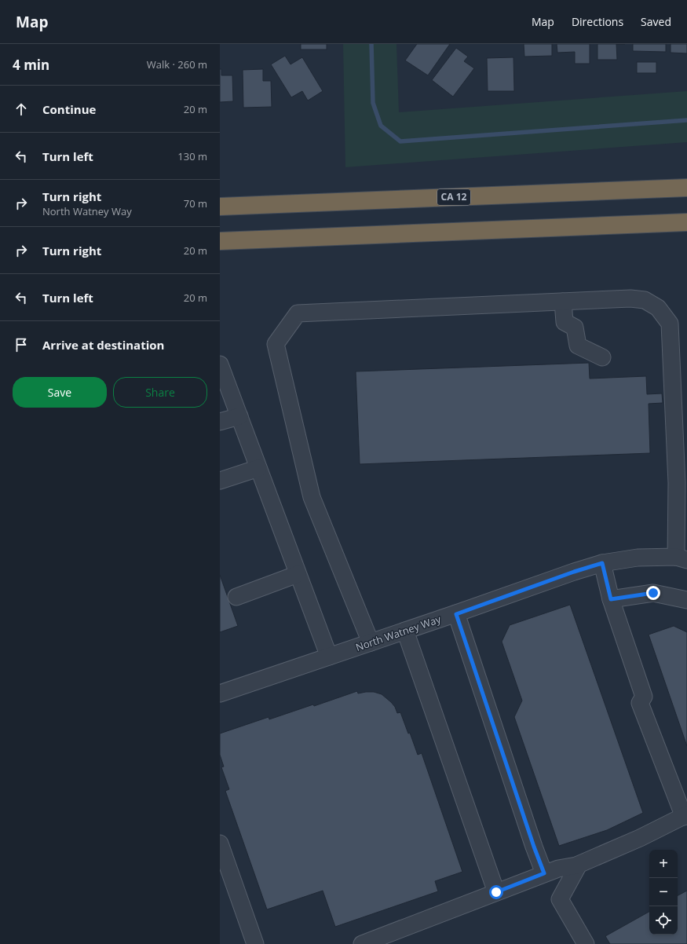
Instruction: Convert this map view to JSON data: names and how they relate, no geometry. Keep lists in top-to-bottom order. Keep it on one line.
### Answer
{"streets":{"highway":["CA 12"],"street":["North Watney Way"]},"page":{"header":"Map","nav":["Map","Directions","Saved"],"heading":["4 min","Walk · 260 m"],"list":[["Continue","20 m"],["Turn left","130 m"],["Turn right","North Watney Way","70 m"],["Turn right","20 m"],["Turn left","20 m"],"Arrive at destination"],"buttons":["Save","Share"],"map_buttons":["+","−"]}}
